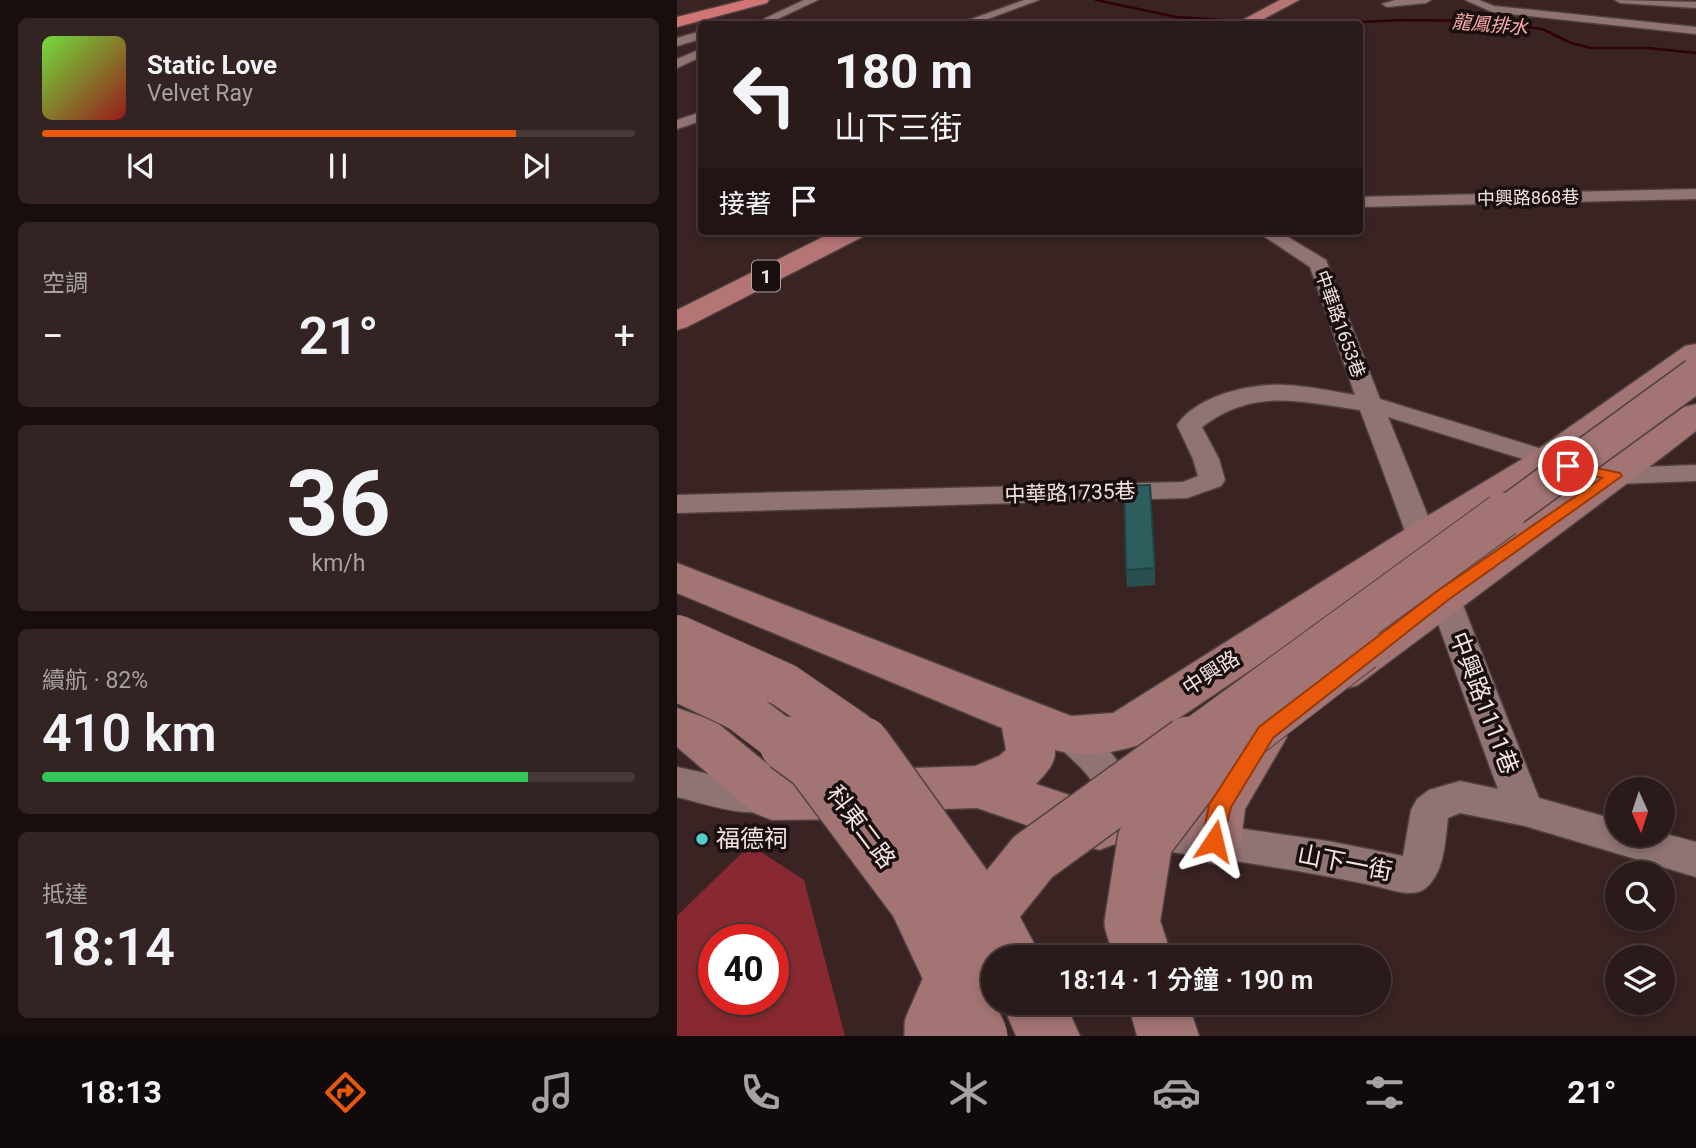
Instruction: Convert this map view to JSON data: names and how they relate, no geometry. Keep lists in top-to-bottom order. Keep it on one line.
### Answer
{"streets":{"main road":["1"],"street":["中興路868巷","中華路1653巷","中華路1735巷","中興路","中興路1111巷","科東二路","山下一街"]},"crossings":[["中華路1653巷","中華路1735巷"],["中華路1653巷","中興路"],["中華路1653巷","中興路1111巷"],["中興路","中興路1111巷"],["中興路1111巷","山下一街"]],"water":["龍鳳排水"],"places":["福德祠"],"north":"bottom","page":{"turn":["180 m","山下三街"],"song":["Static Love","Velvet Ray"],"then":"接著","tile":["空調",["36","km/h"],["續航 · 82%","410 km"],["抵達","18:14"]],"heat":["−","21°","+"],"limit":"40","trip":"18:14 · 1 分鐘 · 190 m","tabs":["18:13","21°"]}}
